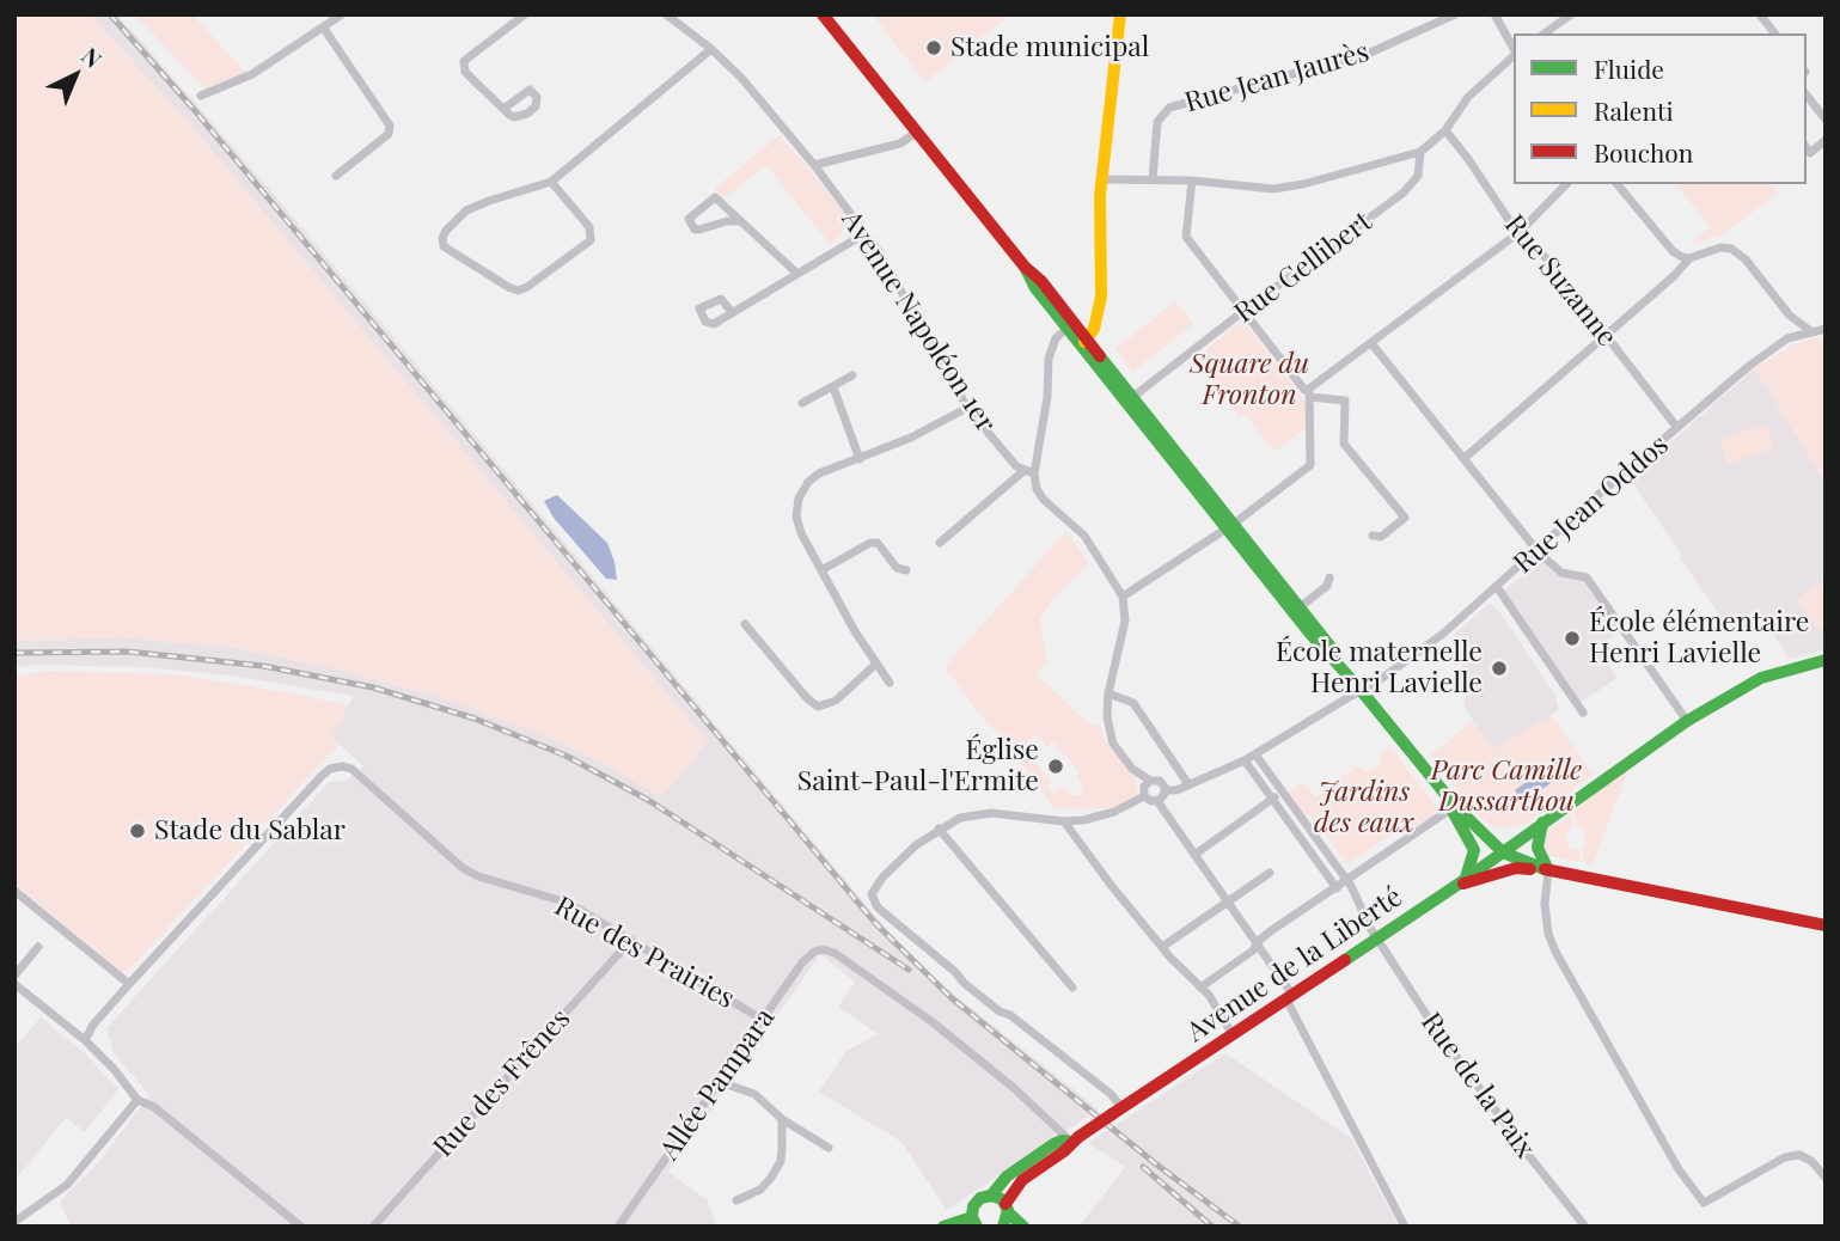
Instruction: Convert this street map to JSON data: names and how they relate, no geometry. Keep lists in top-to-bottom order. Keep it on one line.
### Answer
{"streets":{"main road":["Avenue de la Liberté"],"street":["Rue Jean Jaurès","Rue Gellibert","Rue Suzanne","Avenue Napoléon 1er","Rue Jean Oddos","Rue des Prairies","Rue des Frênes","Allée Pampara","Rue de la Paix"]},"crossings":[["Rue Suzanne","Rue Jean Oddos"],["Rue Jean Oddos","Rue de la Paix"],["Rue des Prairies","Rue des Frênes"],["Rue des Prairies","Allée Pampara"],["Avenue de la Liberté","Allée Pampara"],["Avenue de la Liberté","Rue de la Paix"]],"parks":["Square du Fronton","Parc Camille Dussarthou","Jardins des eaux"],"places":["Stade municipal","École élémentaire Henri Lavielle","École maternelle Henri Lavielle","Église Saint-Paul-l'Ermite","Stade du Sablar"],"legend":["Fluide","Ralenti","Bouchon"],"north":"top right"}
